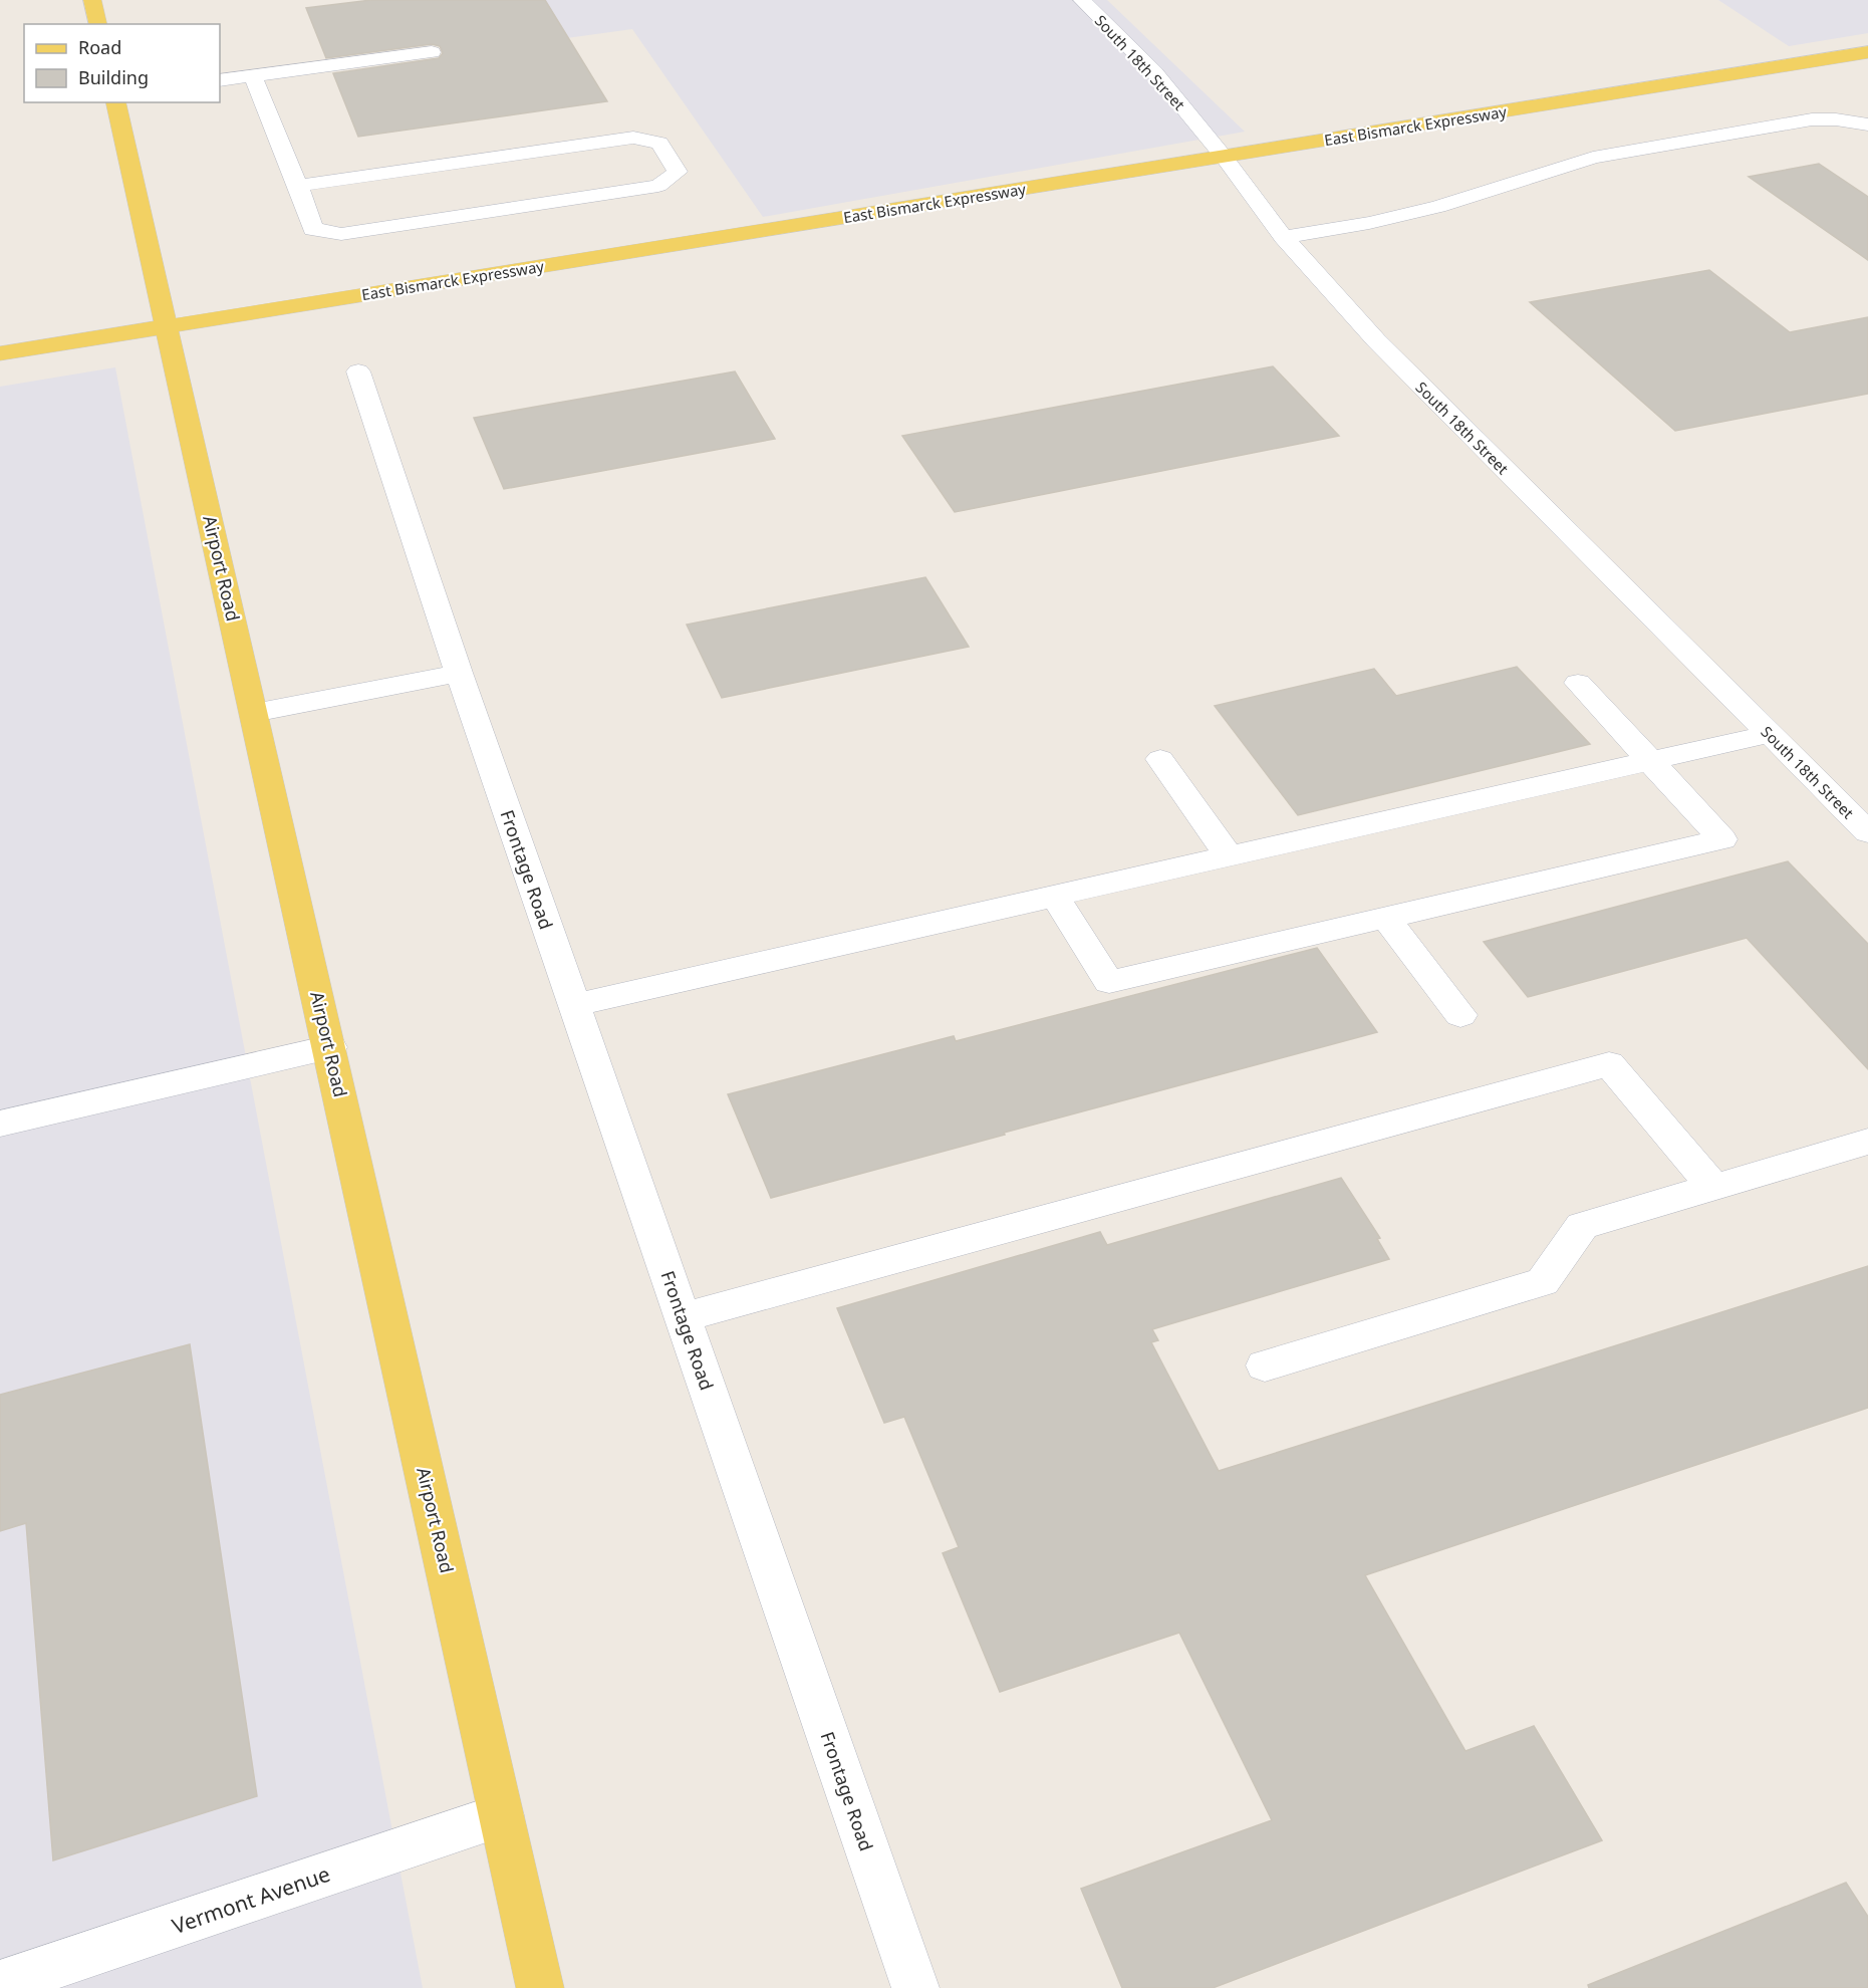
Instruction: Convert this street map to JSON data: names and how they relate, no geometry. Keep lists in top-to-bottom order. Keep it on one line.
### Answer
{"streets":{"main road":["East Bismarck Expressway","Airport Road"],"street":["South 18th Street","Frontage Road","Vermont Avenue"]},"crossings":[["South 18th Street","East Bismarck Expressway"],["East Bismarck Expressway","Airport Road"],["Airport Road","Vermont Avenue"]],"legend":["Road","Building"]}
